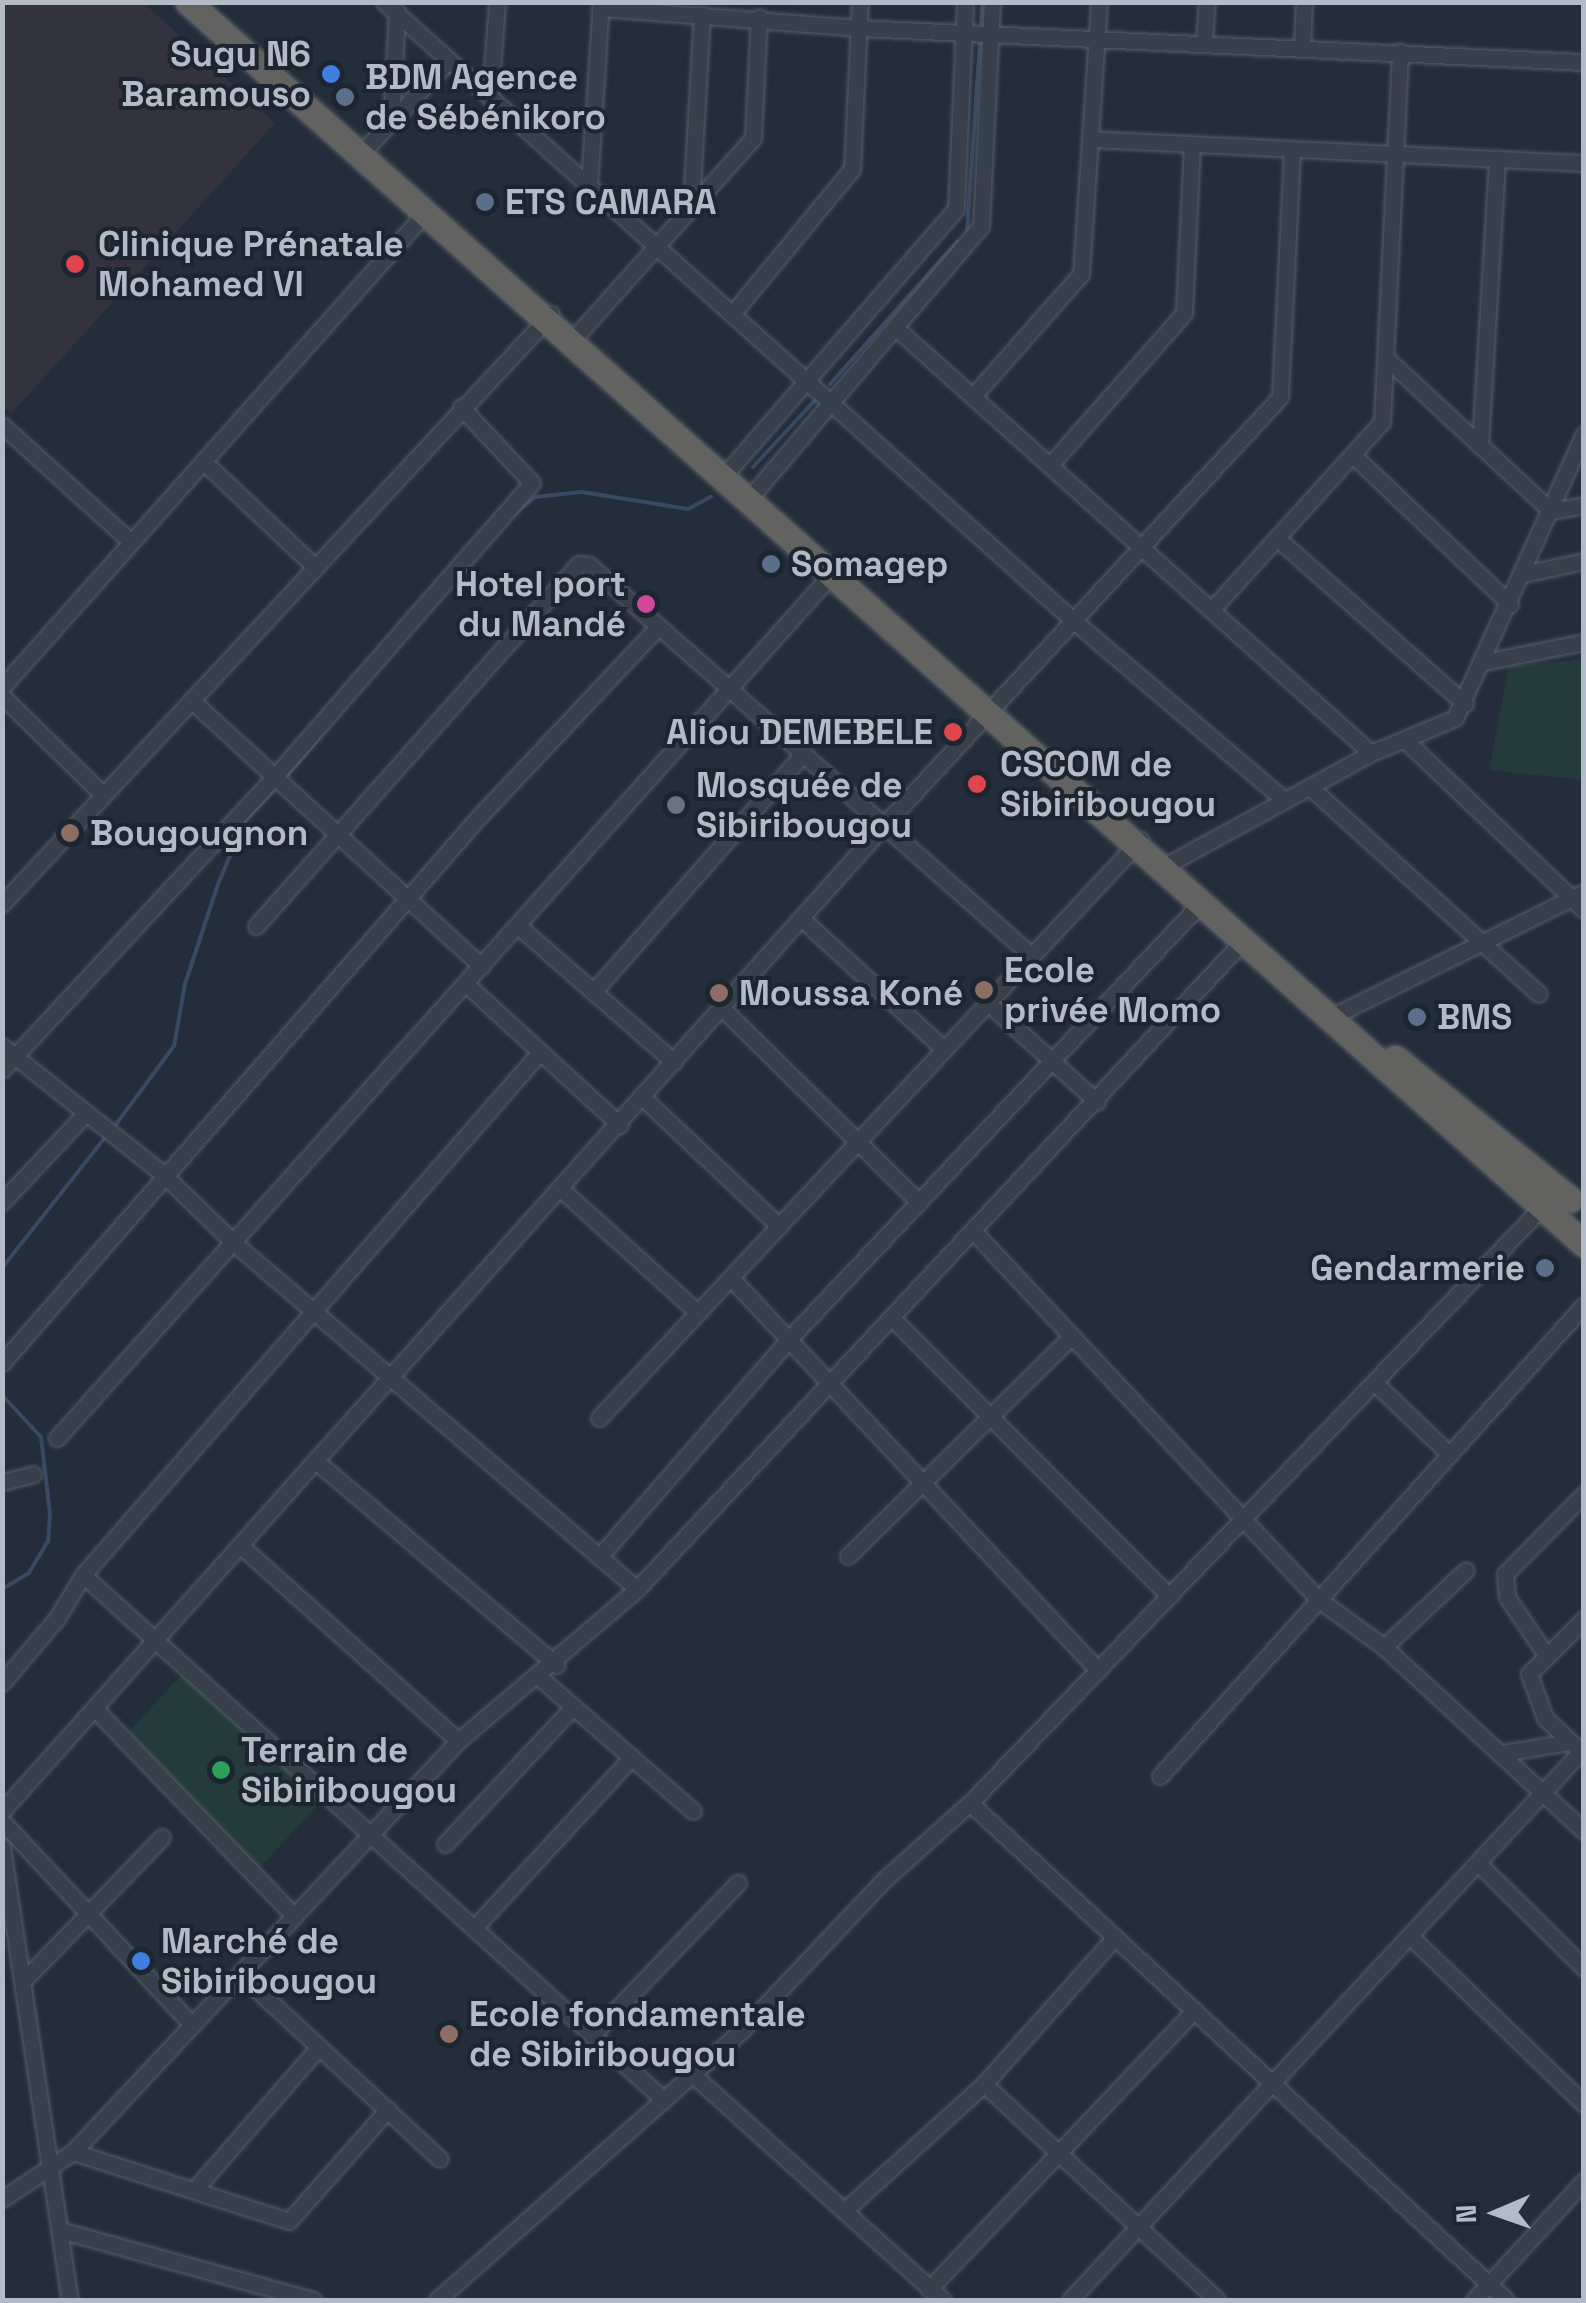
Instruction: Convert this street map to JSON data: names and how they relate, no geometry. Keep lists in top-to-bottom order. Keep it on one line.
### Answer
{"places":["Sugu N6 Baramouso","BDM Agence de Sébénikoro","ETS CAMARA","Clinique Prénatale Mohamed VI","Somagep","Hotel port du Mandé","Aliou DEMEBELE","CSCOM de Sibiribougou","Mosquée de Sibiribougou","Bougougnon","Ecole privée Momo","Moussa Koné","BMS","Gendarmerie","Terrain de Sibiribougou","Marché de Sibiribougou","Ecole fondamentale de Sibiribougou"],"north":"left"}
